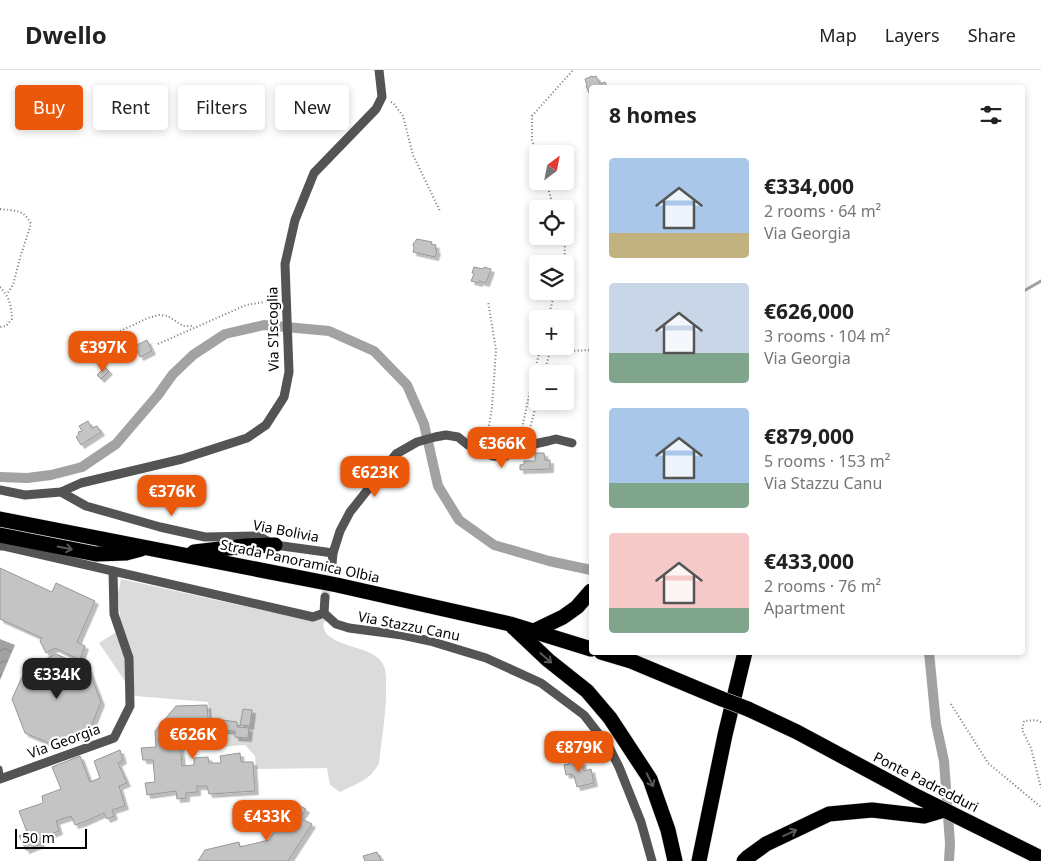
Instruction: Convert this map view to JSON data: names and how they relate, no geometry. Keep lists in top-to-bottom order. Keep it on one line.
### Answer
{"streets":{"highway":["Strada Panoramica Olbia","Ponte Padredduri"],"street":["Via S'Iscoglia","Via Bolivia","Via Stazzu Canu","Via Georgia"]},"crossings":[["Via S'Iscoglia","Via Bolivia"]],"scale_bar":"50 m","north":"top right","page":{"header":"Dwello","nav":["Map","Layers","Share"],"chip":["Buy","Rent","Filters","New"],"heading":"8 homes","map_buttons":["+","−"],"list":[{"name":"€334,000","note":"2 rooms · 64 m² · Via Georgia"},{"name":"€626,000","note":"3 rooms · 104 m² · Via Georgia"},{"name":"€879,000","note":"5 rooms · 153 m² · Via Stazzu Canu"},{"name":"€433,000","note":"2 rooms · 76 m² · Apartment"}],"price":["€397K","€366K","€623K","€376K","€334K","€626K","€879K","€433K"],"scale":"50 m"}}
